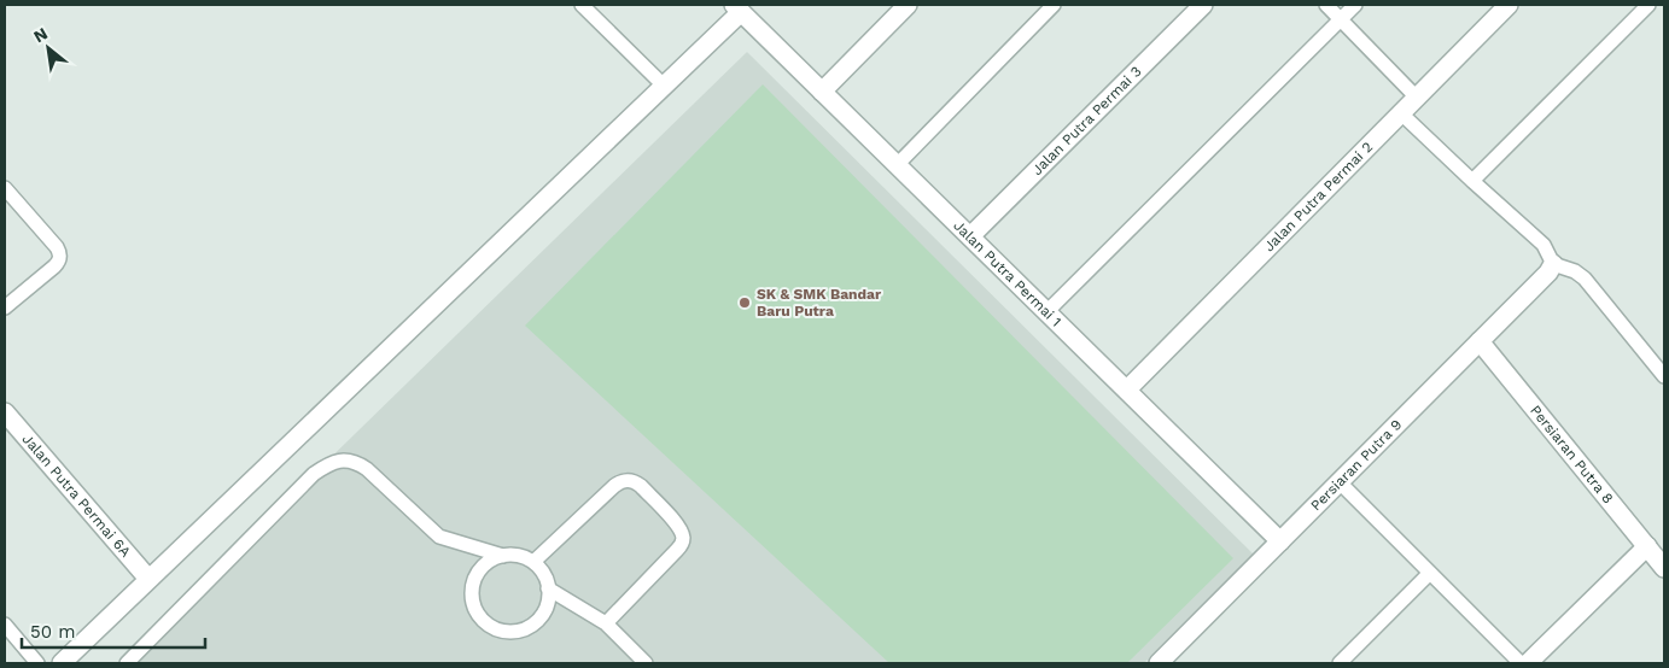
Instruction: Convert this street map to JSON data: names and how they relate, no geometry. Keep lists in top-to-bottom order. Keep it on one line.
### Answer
{"streets":{"street":["Jalan Putra Permai 3","Jalan Putra Permai 2","Jalan Putra Permai 1","Persiaran Putra 8","Persiaran Putra 9","Jalan Putra Permai 6A"]},"crossings":[["Jalan Putra Permai 3","Jalan Putra Permai 1"],["Jalan Putra Permai 2","Jalan Putra Permai 1"],["Jalan Putra Permai 1","Persiaran Putra 9"],["Persiaran Putra 8","Persiaran Putra 9"]],"places":["SK & SMK Bandar Baru Putra"],"scale_bar":"50 m","north":"top left"}
